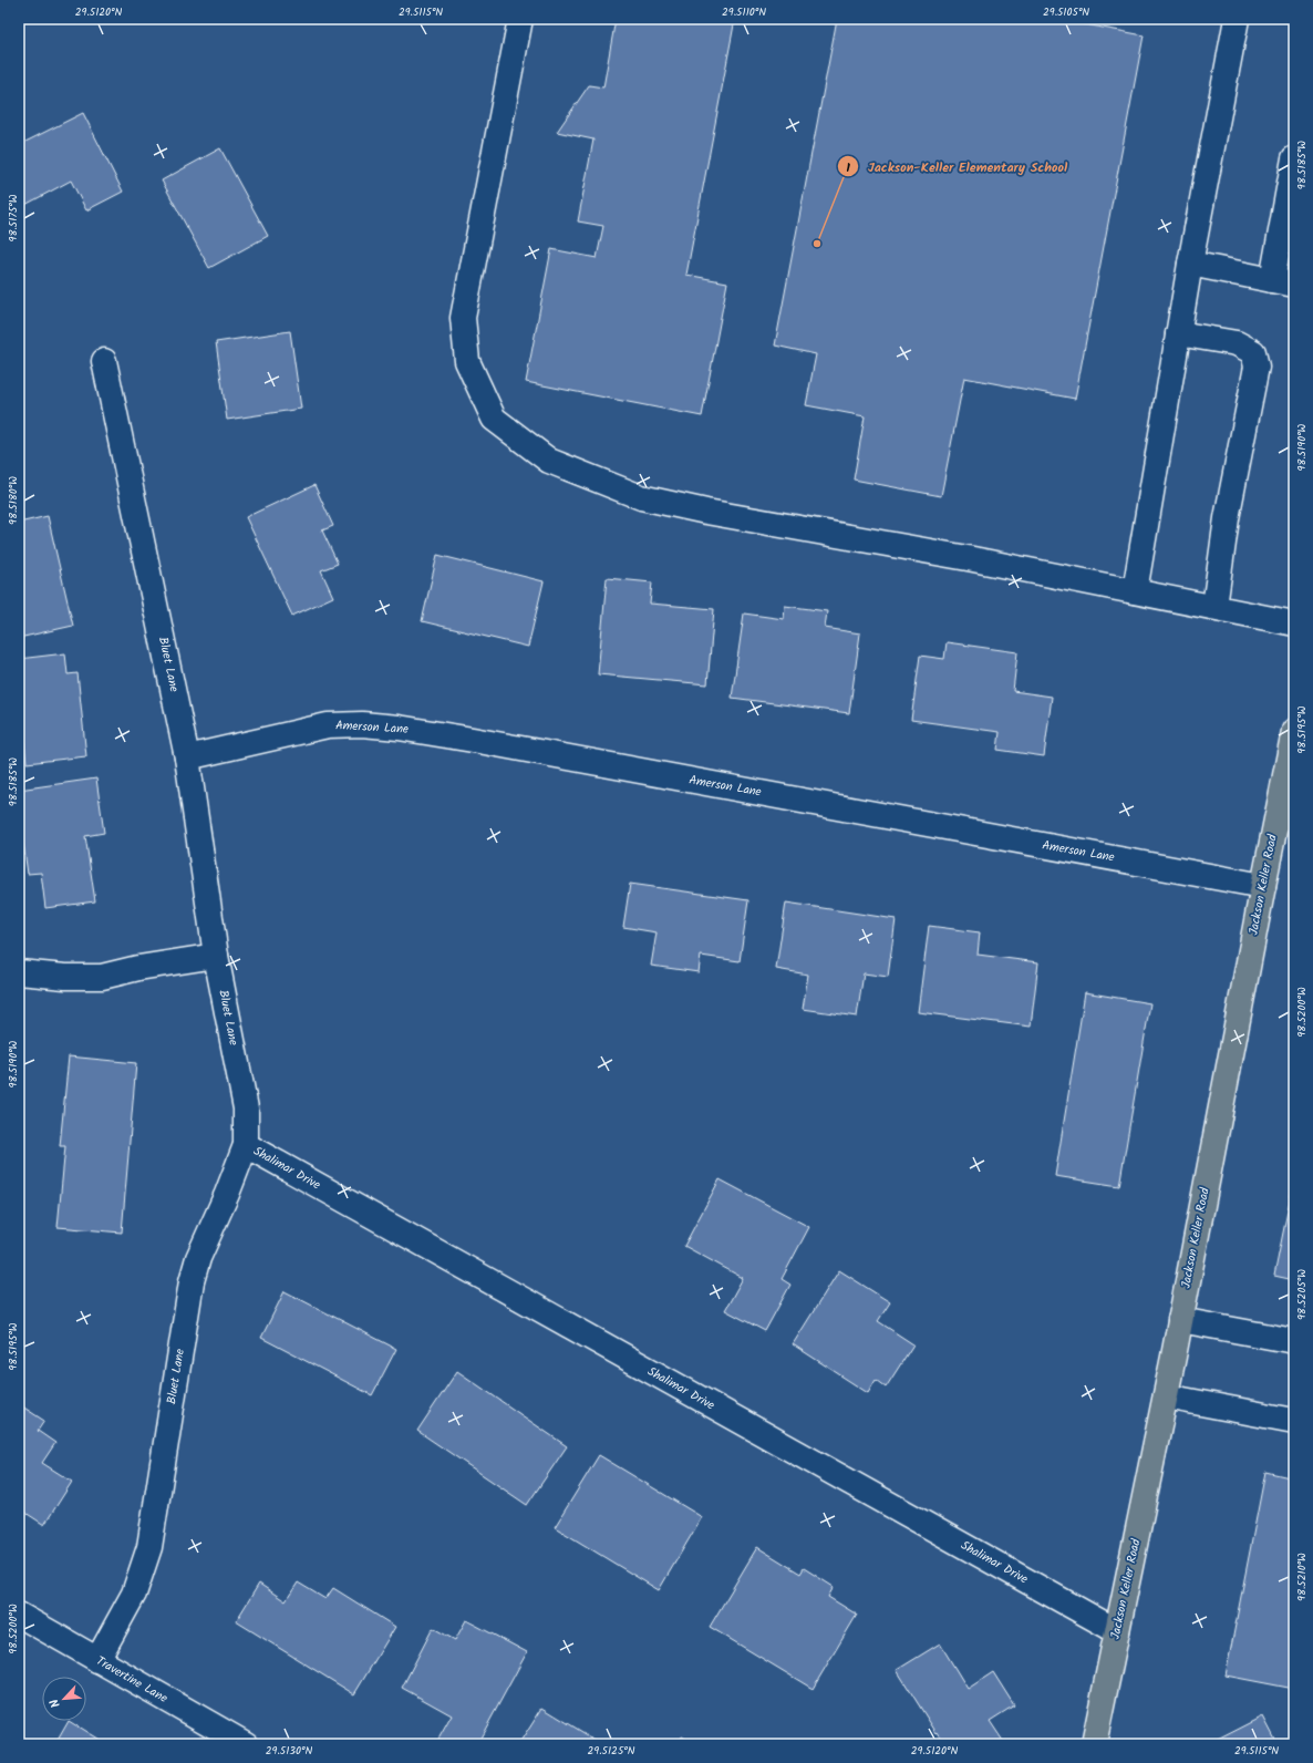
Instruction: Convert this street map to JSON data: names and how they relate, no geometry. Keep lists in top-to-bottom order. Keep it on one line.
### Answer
{"streets":{"main road":["Jackson Keller Road"],"street":["Bluet Lane","Amerson Lane","Shalimar Drive","Travertine Lane"]},"crossings":[["Bluet Lane","Amerson Lane"],["Bluet Lane","Shalimar Drive"],["Bluet Lane","Travertine Lane"],["Amerson Lane","Jackson Keller Road"],["Jackson Keller Road","Shalimar Drive"]],"places":["Jackson-Keller Elementary School"],"north":"bottom left","coordinates":["29.5120°N","29.5115°N","29.5110°N","29.5105°N","98.5185°W","98.5175°W","98.5190°W","98.5180°W","98.5195°W","98.5200°W","98.5205°W","98.5210°W","29.5130°N","29.5125°N"]}
